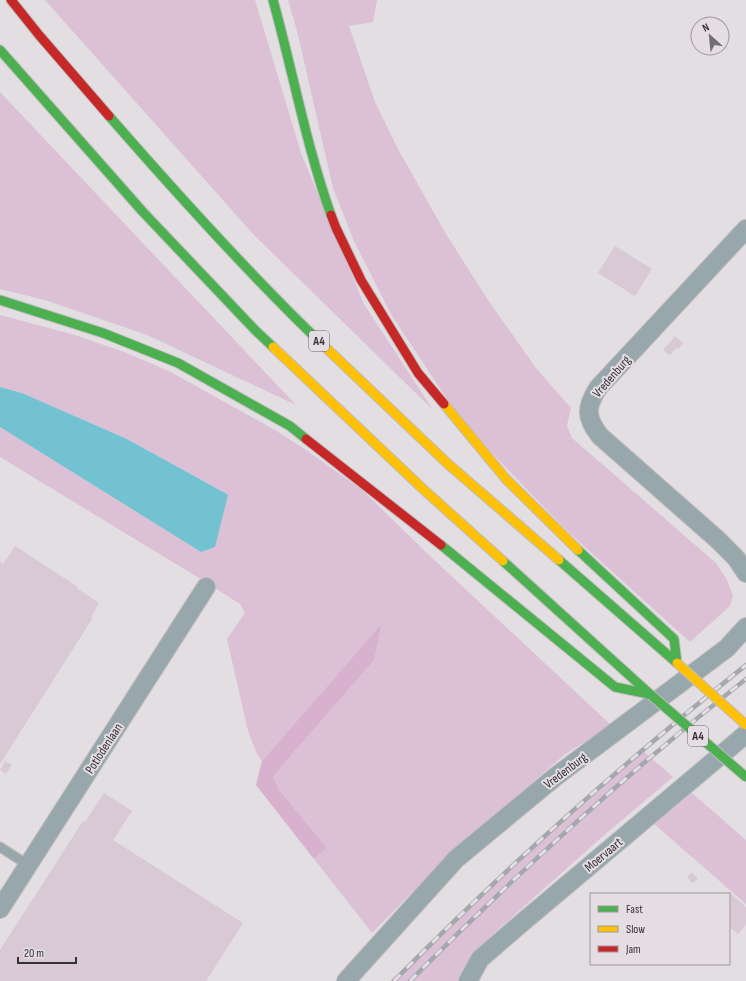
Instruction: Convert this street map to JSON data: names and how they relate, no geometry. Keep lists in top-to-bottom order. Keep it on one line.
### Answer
{"streets":{"highway":["A4"],"street":["Vredenburg","Potlodenlaan","Moervaart"]},"legend":["Fast","Slow","Jam"],"scale_bar":"20 m","north":"top left"}
